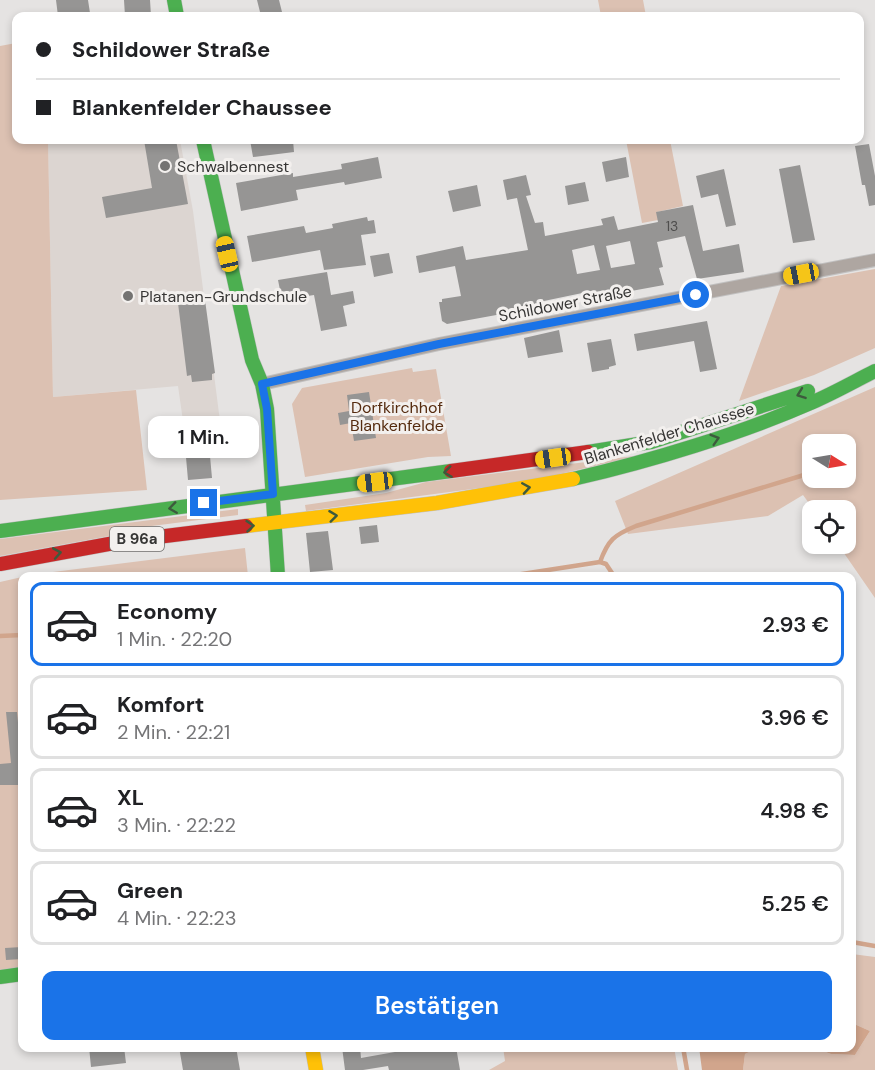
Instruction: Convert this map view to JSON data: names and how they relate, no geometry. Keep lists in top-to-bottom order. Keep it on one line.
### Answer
{"streets":{"main road":["Blankenfelder Chaussee","B 96a"],"street":["Schildower Straße"]},"parks":["Dorfkirchhof Blankenfelde"],"places":["Schwalbennest","Platanen-Grundschule"],"house_numbers":["13"],"north":"right","page":{"banner":["Schildower Straße","Blankenfelder Chaussee"],"bubble":"1 Min.","list":[{"name":"Economy","note":"1 Min. · 22:20","value":"2.93 €"},{"name":"Komfort","note":"2 Min. · 22:21","value":"3.96 €"},{"name":"XL","note":"3 Min. · 22:22","value":"4.98 €"},{"name":"Green","note":"4 Min. · 22:23","value":"5.25 €"}],"buttons":"Bestätigen"}}
